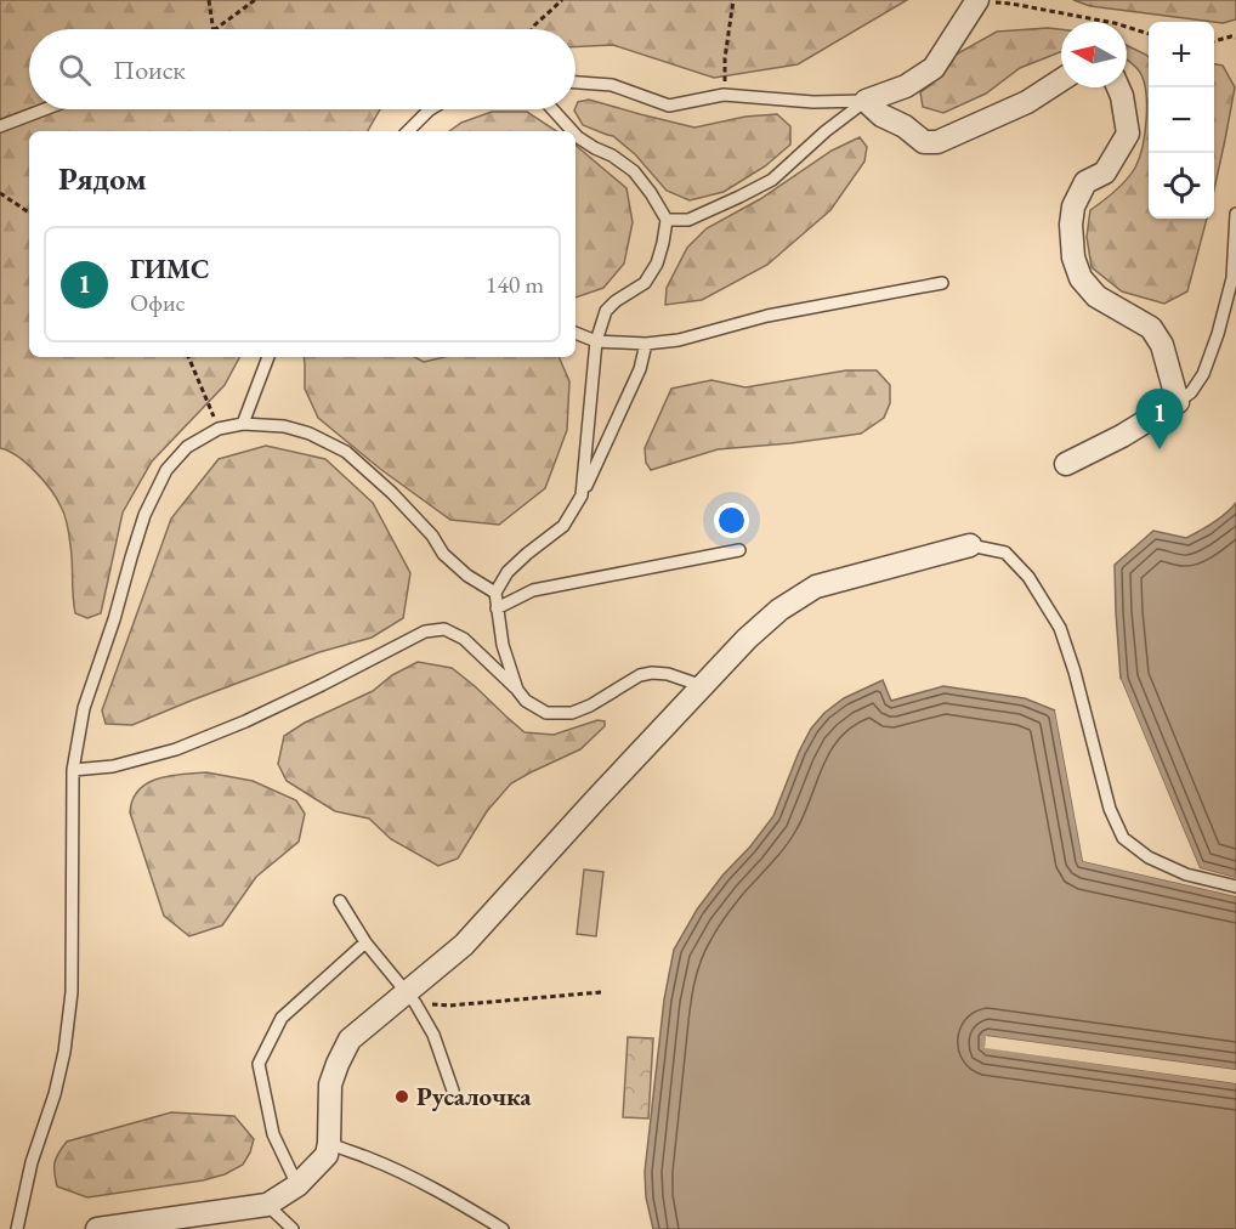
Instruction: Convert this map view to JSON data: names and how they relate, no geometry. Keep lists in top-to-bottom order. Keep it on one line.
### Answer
{"places":["Русалочка"],"north":"left","page":{"map_buttons":["+","−"],"search":"Поиск","heading":"Рядом","list":[{"mark":"1","name":"ГИМС","note":"Офис","value":"140 m"}],"pins":"1"}}
